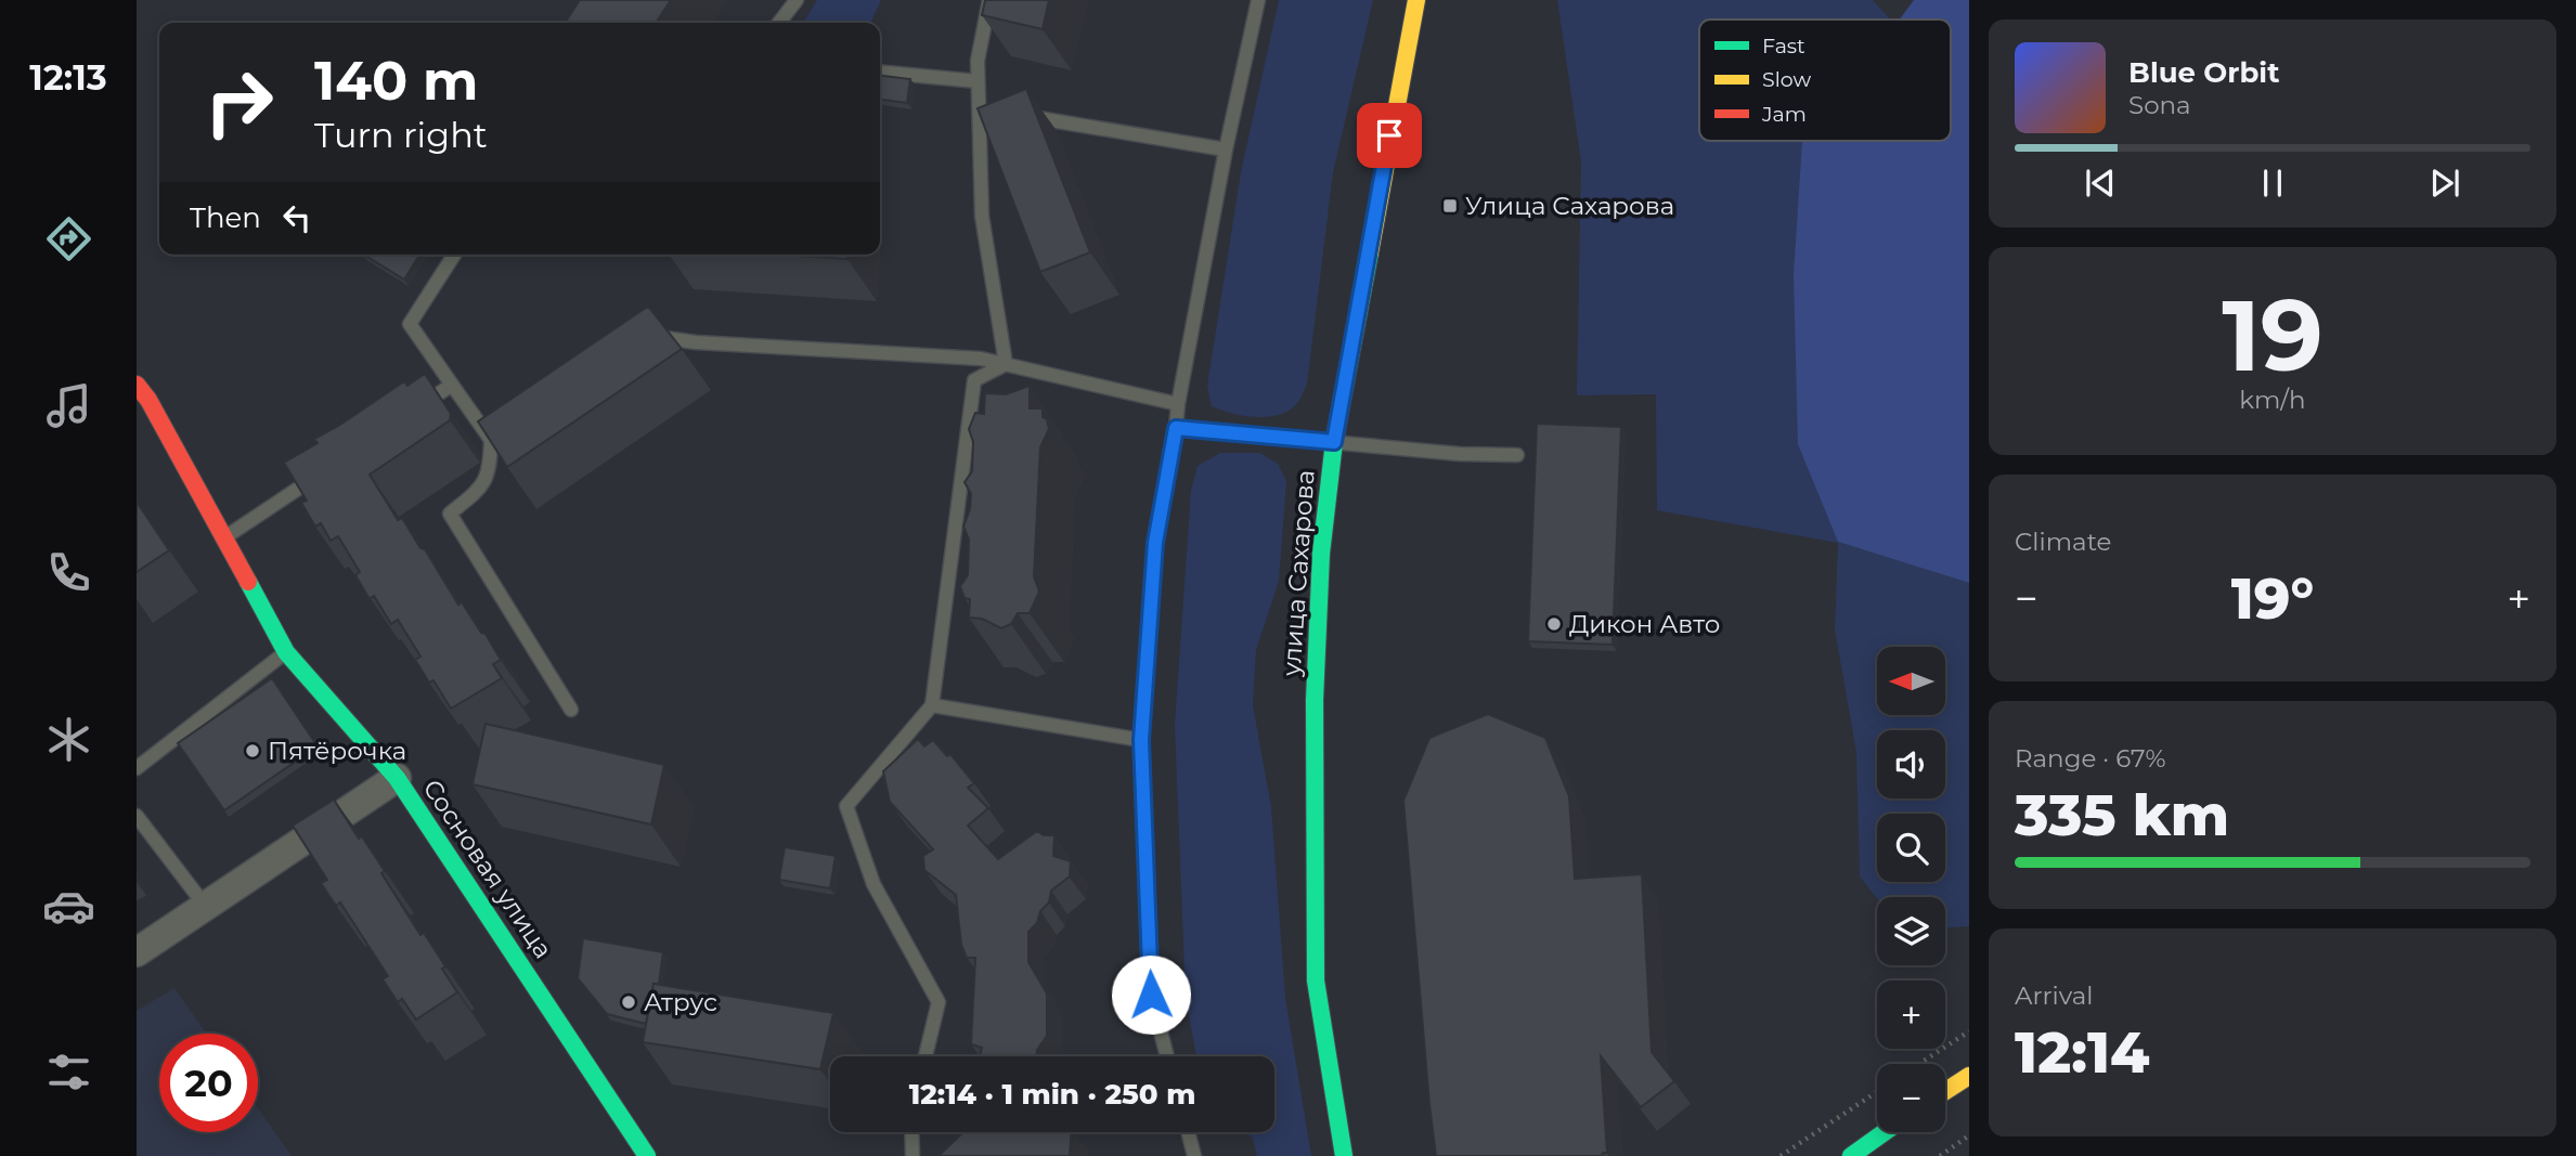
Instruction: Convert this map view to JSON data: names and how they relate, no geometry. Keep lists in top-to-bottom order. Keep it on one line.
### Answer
{"streets":{"street":["улица Сахарова","Сосновая улица"]},"places":{"transit":["Улица Сахарова"],"other":["Дикон Авто","Пятёрочка","Атрус"]},"legend":["Fast","Slow","Jam"],"north":"left","page":{"tabs":"12:13","turn":["140 m","Turn right"],"song":["Blue Orbit","Sona"],"then":"Then","tile":[["19","km/h"],"Climate",["Range · 67%","335 km"],["Arrival","12:14"]],"heat":["−","19°","+"],"map_buttons":["+","−"],"limit":"20","trip":"12:14 · 1 min · 250 m"}}
